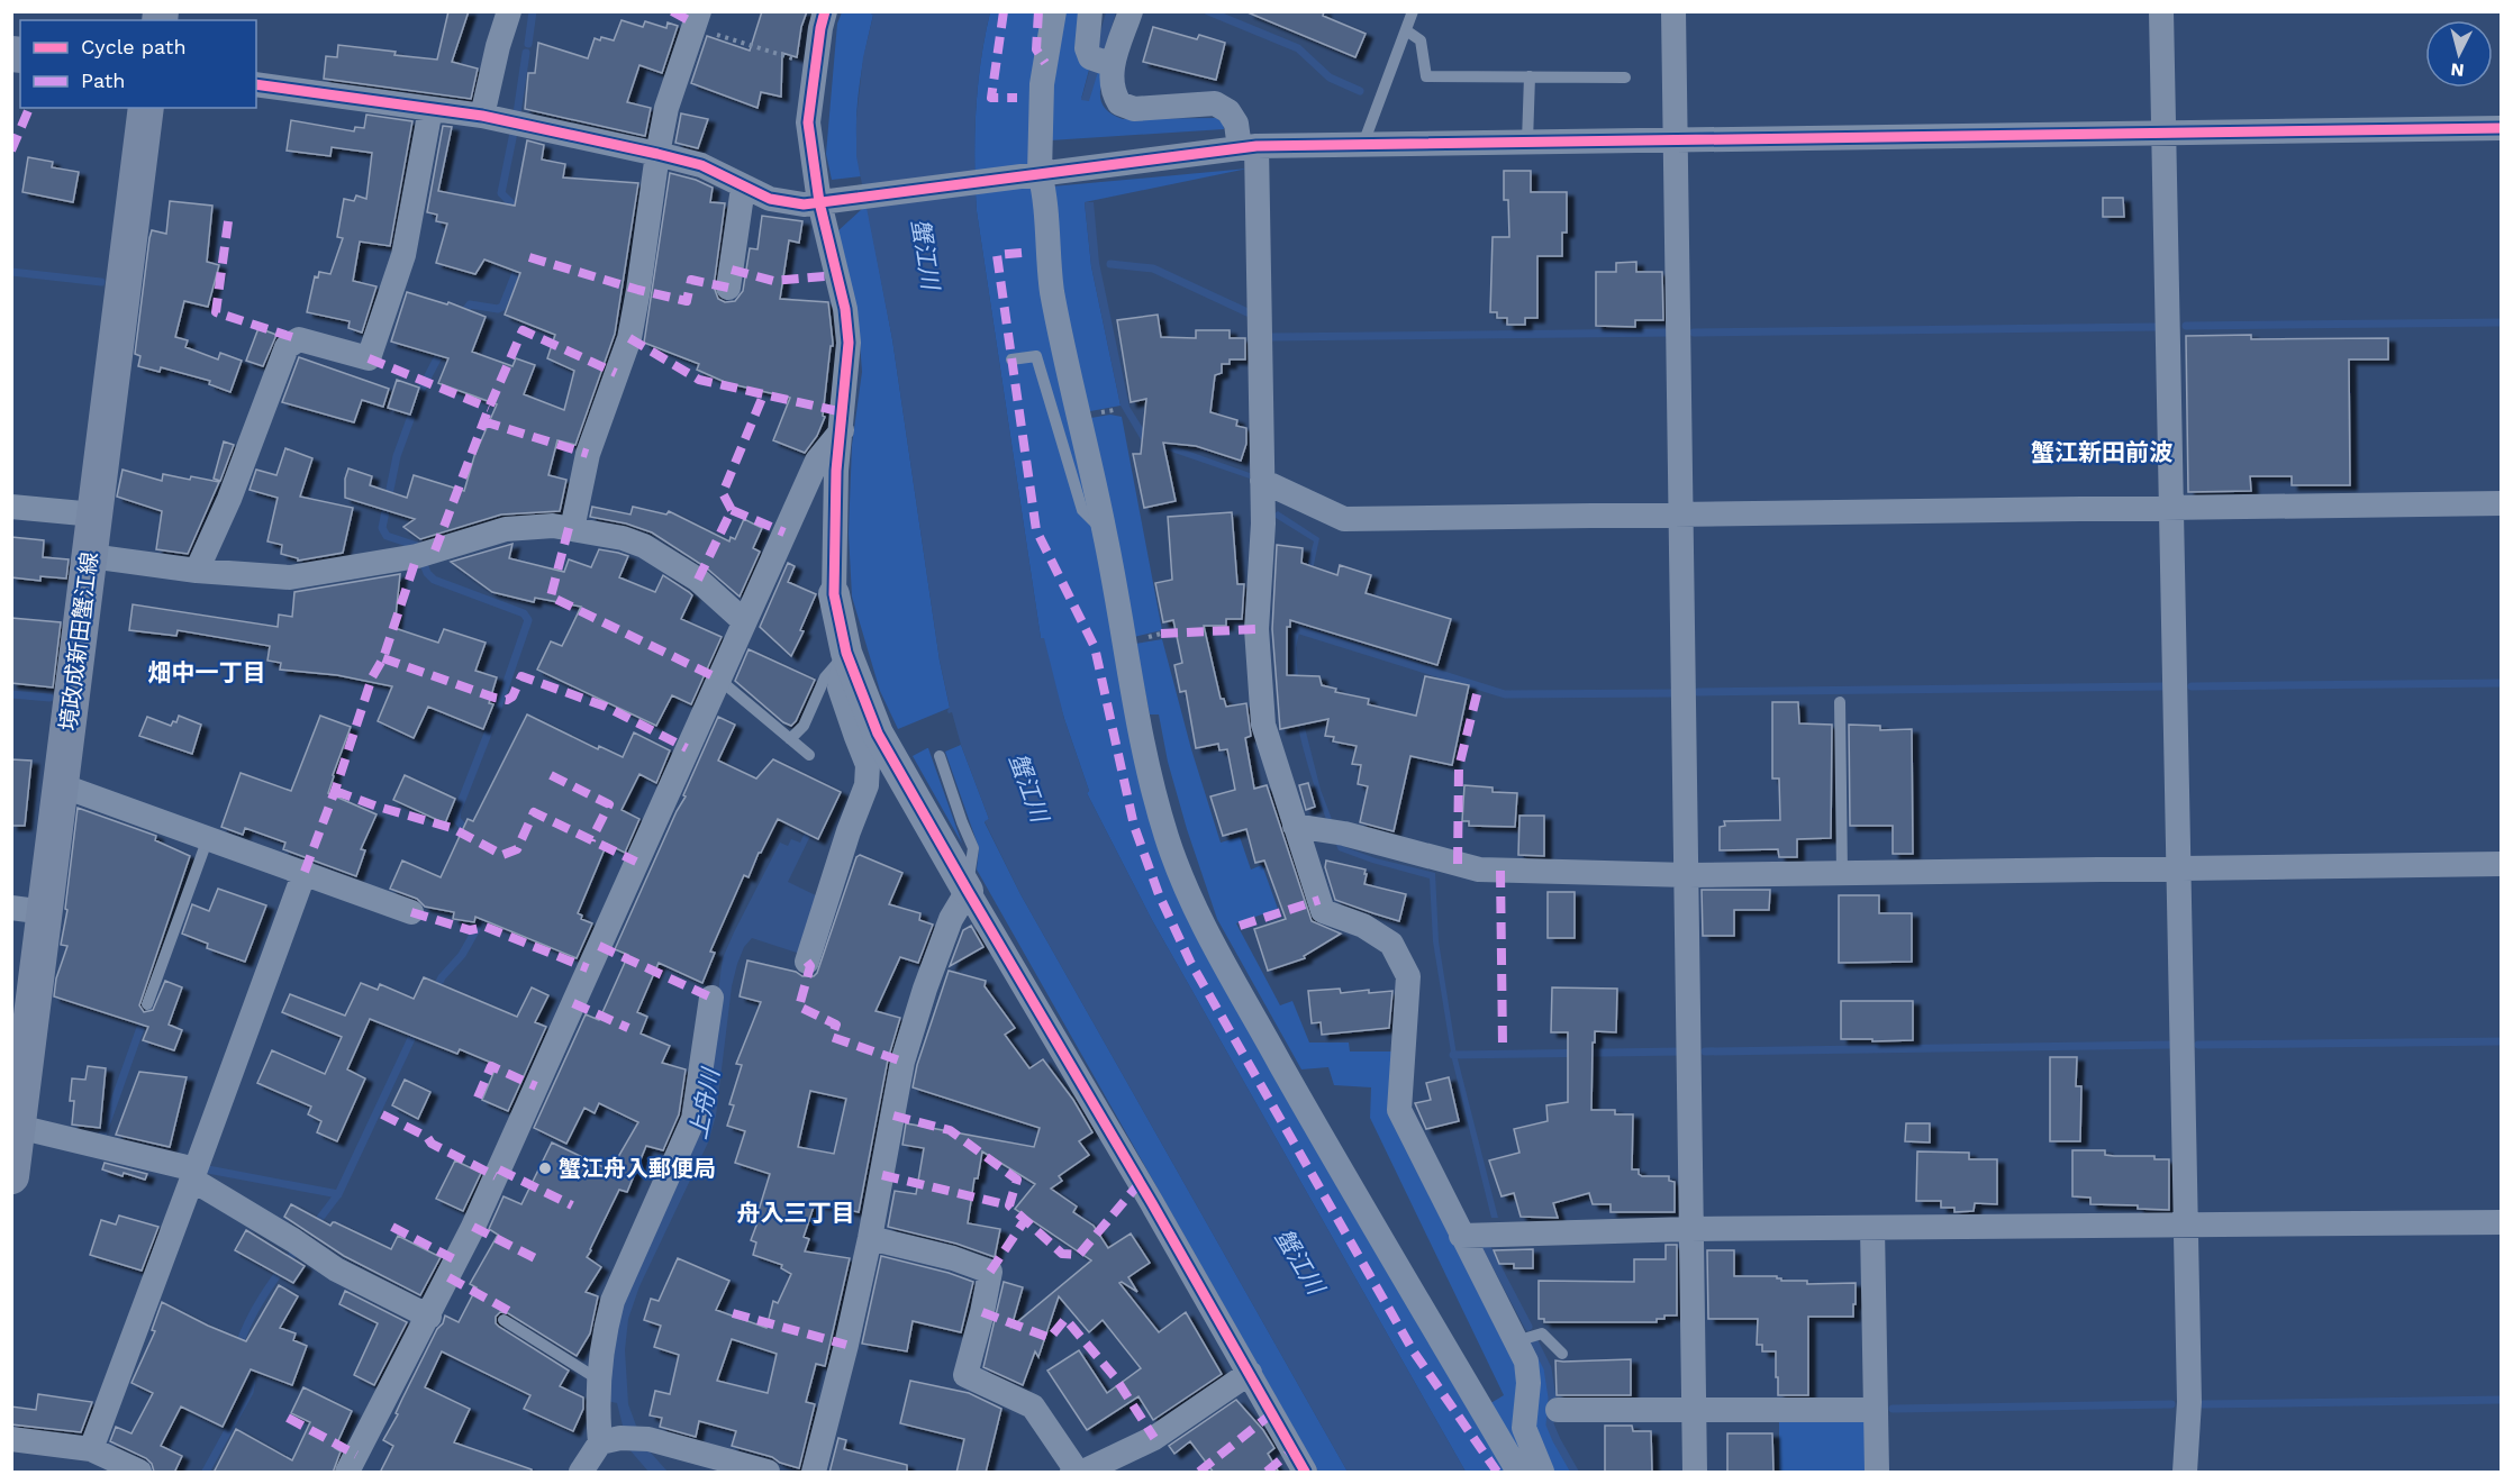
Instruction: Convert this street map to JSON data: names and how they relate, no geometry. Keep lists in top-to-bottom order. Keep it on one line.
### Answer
{"streets":{"main road":["境政成新田蟹江線"]},"districts":["蟹江新田前波","畑中一丁目","舟入三丁目"],"water":["蟹江川","上舟川"],"places":["蟹江舟入郵便局"],"legend":["Cycle path","Path"],"north":"bottom"}
